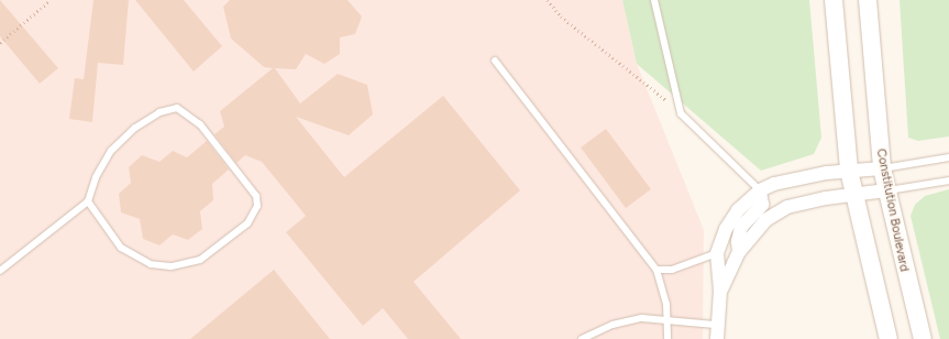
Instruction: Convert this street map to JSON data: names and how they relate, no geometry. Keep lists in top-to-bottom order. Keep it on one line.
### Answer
{"streets":{"main road":["Constitution Boulevard"]}}
